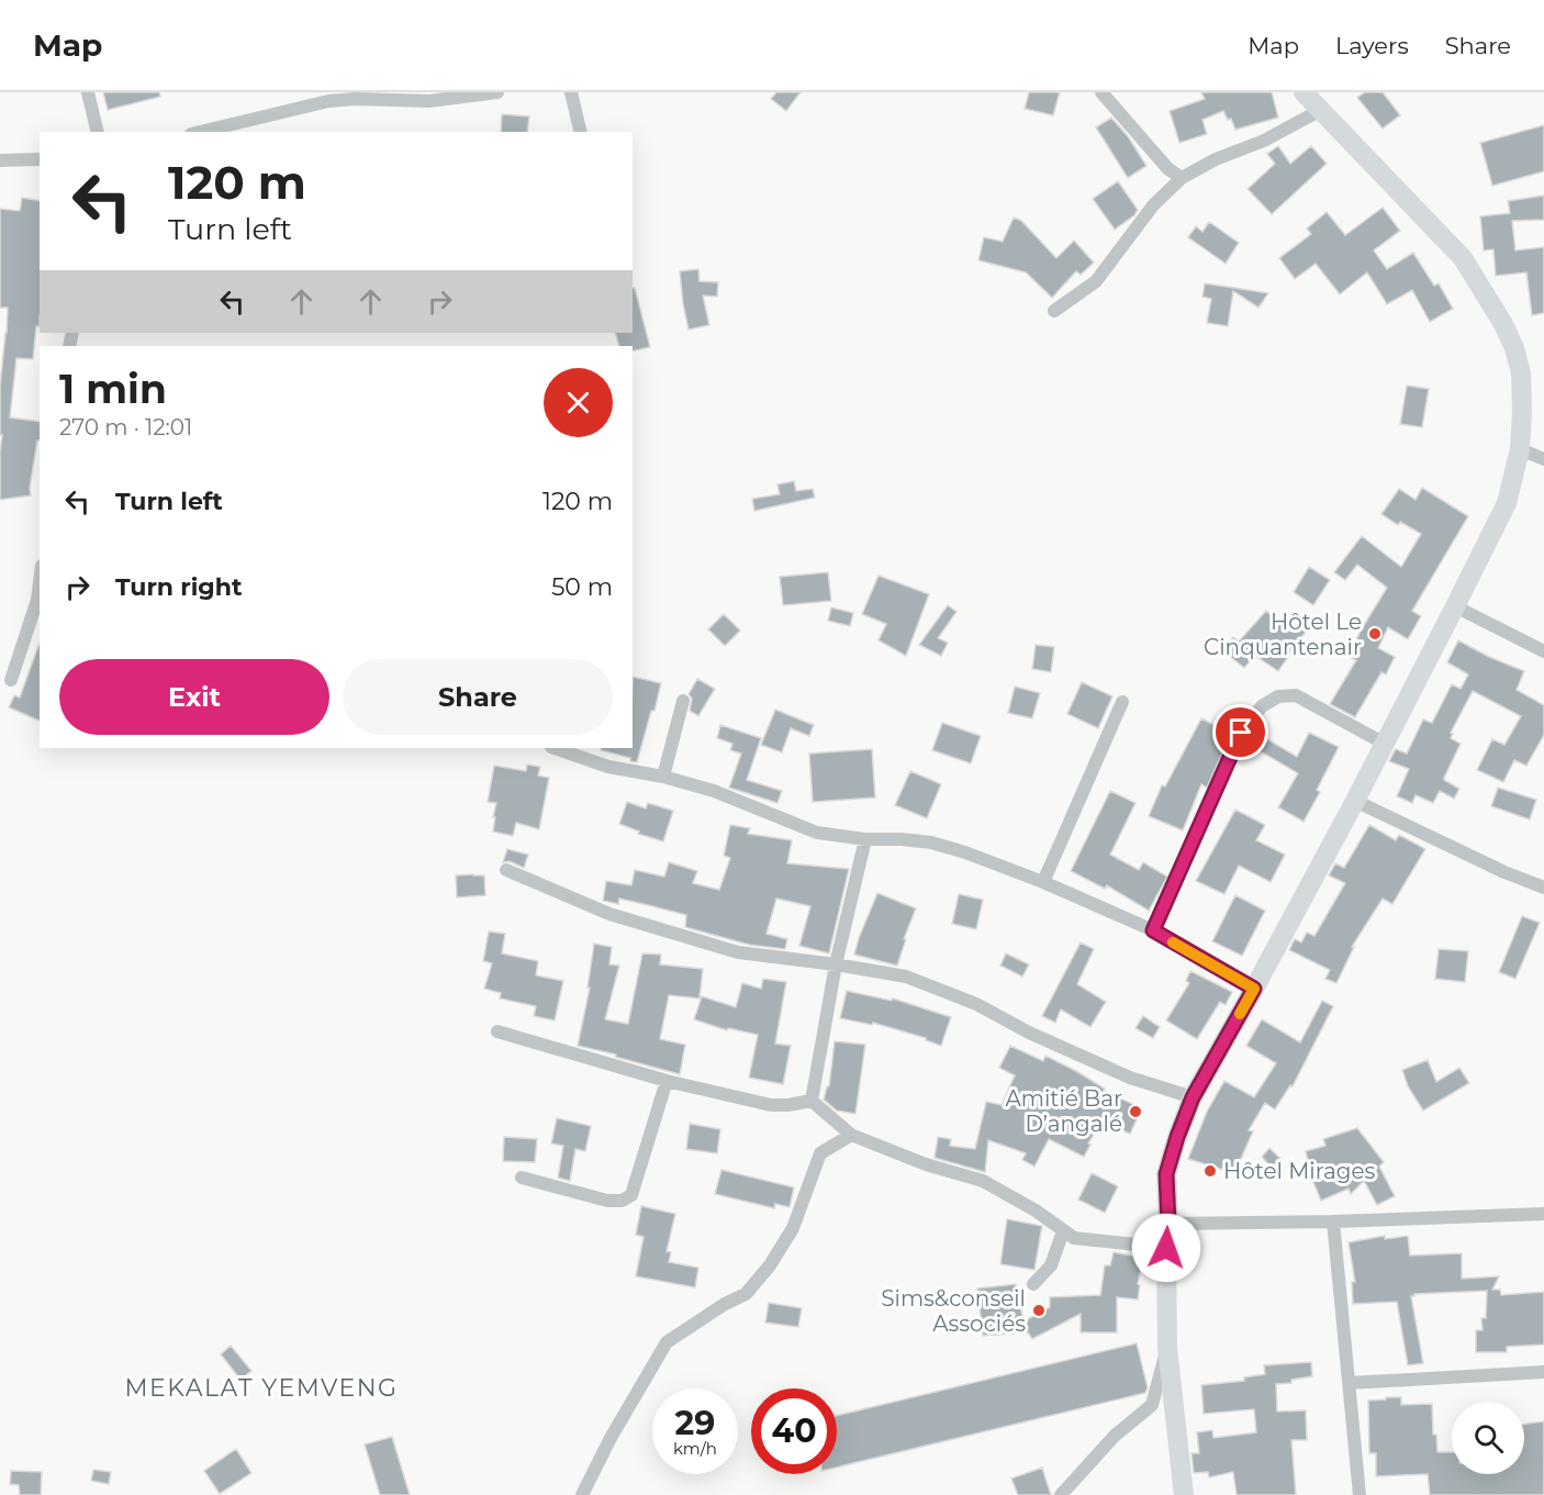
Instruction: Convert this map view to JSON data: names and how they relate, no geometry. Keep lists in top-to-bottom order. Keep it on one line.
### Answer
{"districts":["MEKALAT YEMVENG"],"places":["Hôtel Le Cinquantenair","Amitié Bar D’angalé","Hôtel Mirages","Sims&conseil Associés"],"page":{"header":"Map","nav":["Map","Layers","Share"],"turn":["120 m","Turn left"],"heading":["1 min","270 m · 12:01"],"list":[{"name":"Turn left","value":"120 m"},{"name":"Turn right","value":"50 m"}],"buttons":["Exit","Share"],"speed":"29 km/h","limit":"40"}}
